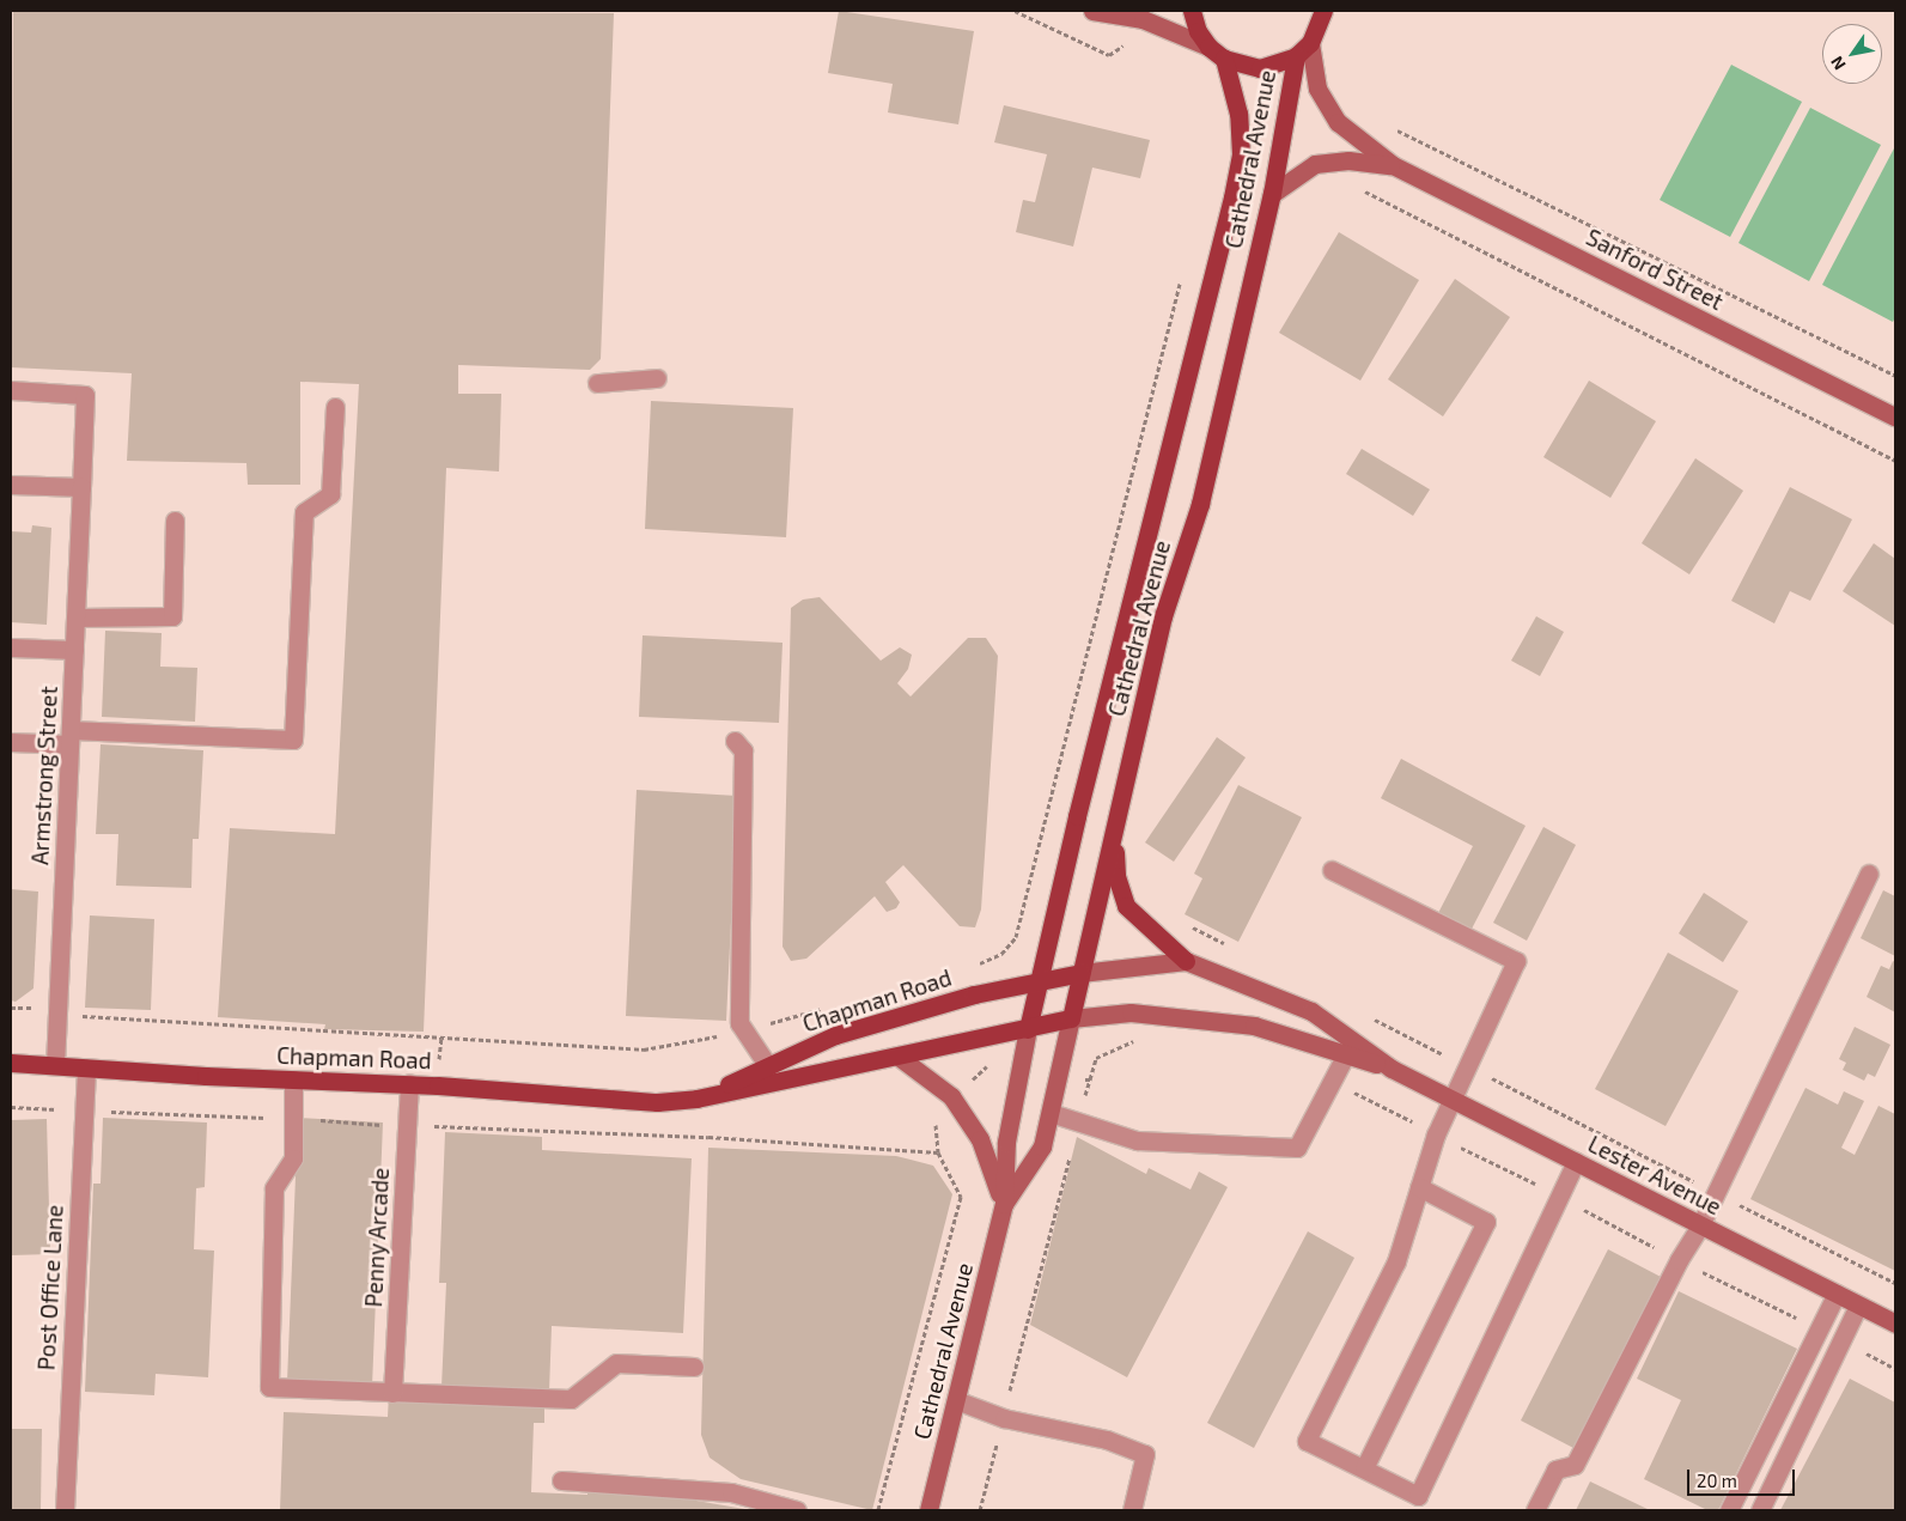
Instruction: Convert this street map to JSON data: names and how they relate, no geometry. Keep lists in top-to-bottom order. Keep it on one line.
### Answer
{"streets":{"main road":["Cathedral Avenue","Chapman Road"],"street":["Sanford Street","Armstrong Street","Lester Avenue","Penny Arcade","Post Office Lane"]},"crossings":[["Cathedral Avenue","Sanford Street"],["Cathedral Avenue","Chapman Road"],["Cathedral Avenue","Lester Avenue"],["Armstrong Street","Chapman Road"],["Chapman Road","Lester Avenue"],["Chapman Road","Penny Arcade"],["Chapman Road","Post Office Lane"]],"scale_bar":"20 m","north":"bottom left"}
